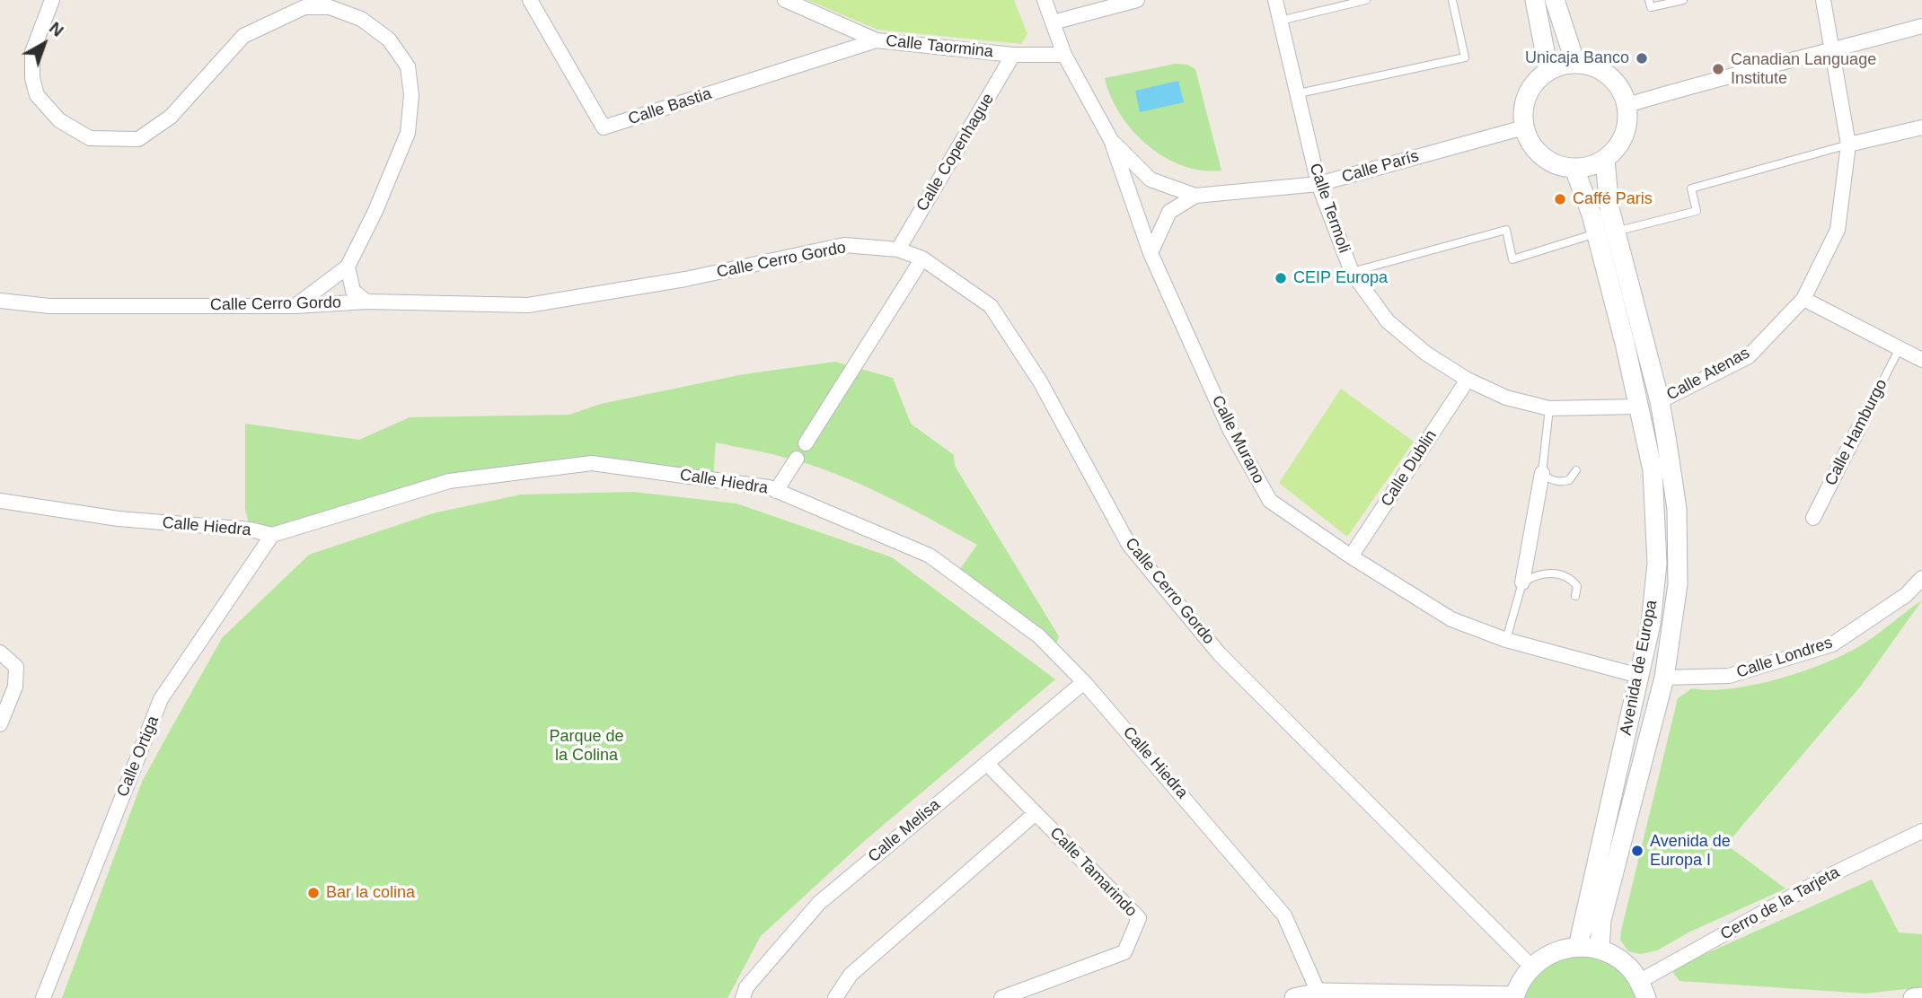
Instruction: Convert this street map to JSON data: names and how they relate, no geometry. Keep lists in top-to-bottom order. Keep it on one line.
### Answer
{"streets":{"main road":["Avenida de Europa"],"street":["Calle Taormina","Calle Bastia","Calle Copenhague","Calle París","Calle Termoli","Calle Cerro Gordo","Calle Atenas","Calle Hamburgo","Calle Murano","Calle Dublin","Calle Hiedra","Calle Londres","Calle Ortiga","Calle Melisa","Calle Tamarindo","Cerro de la Tarjeta"]},"crossings":[["Calle Taormina","Calle Bastia"],["Calle Taormina","Calle Copenhague"],["Calle Taormina","Calle Murano"],["Calle Copenhague","Calle Cerro Gordo"],["Calle París","Calle Termoli"],["Calle París","Calle Murano"],["Calle París","Avenida de Europa"],["Calle Termoli","Calle Dublin"],["Calle Termoli","Avenida de Europa"],["Calle Murano","Calle Dublin"],["Calle Murano","Avenida de Europa"],["Calle Hiedra","Calle Ortiga"],["Calle Hiedra","Calle Melisa"],["Calle Melisa","Calle Tamarindo"]],"parks":["Parque de la Colina"],"places":["Unicaja Banco","Canadian Language Institute","Caffé Paris","CEIP Europa","Avenida de Europa I","Bar la colina"],"north":"top right"}
